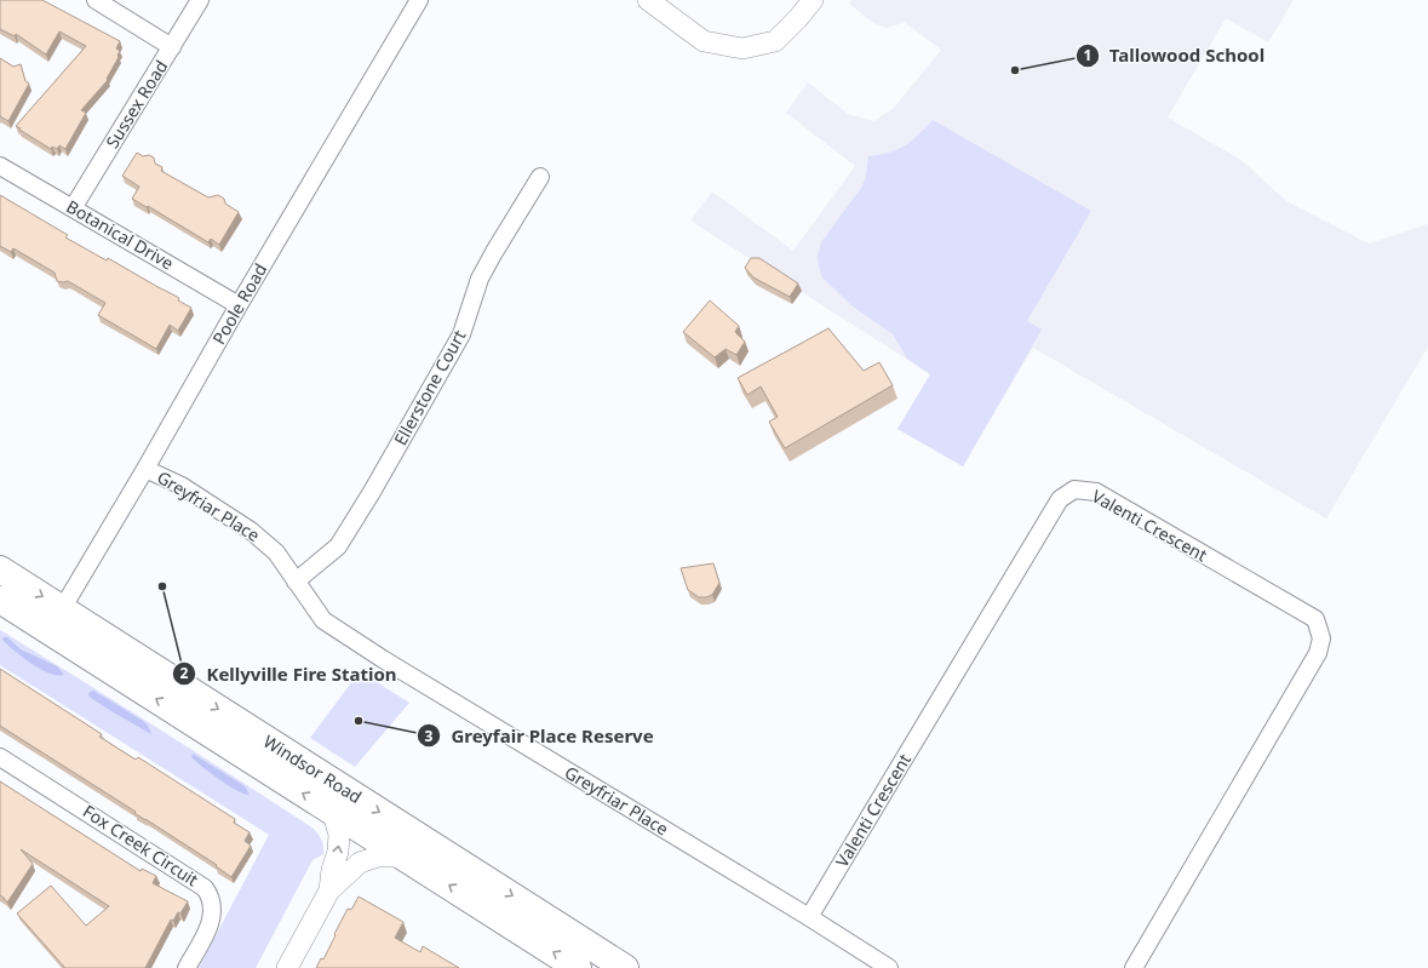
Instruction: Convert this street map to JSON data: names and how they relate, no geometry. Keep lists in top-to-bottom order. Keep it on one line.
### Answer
{"streets":{"main road":["Windsor Road"],"street":["Sussex Road","Botanical Drive","Poole Road","Ellerstone Court","Greyfriar Place","Valenti Crescent","Fox Creek Circuit"]},"crossings":[["Sussex Road","Botanical Drive"],["Botanical Drive","Poole Road"],["Poole Road","Greyfriar Place"],["Poole Road","Windsor Road"],["Ellerstone Court","Greyfriar Place"],["Greyfriar Place","Valenti Crescent"]],"places":["Tallowood School","Kellyville Fire Station","Greyfair Place Reserve"]}
